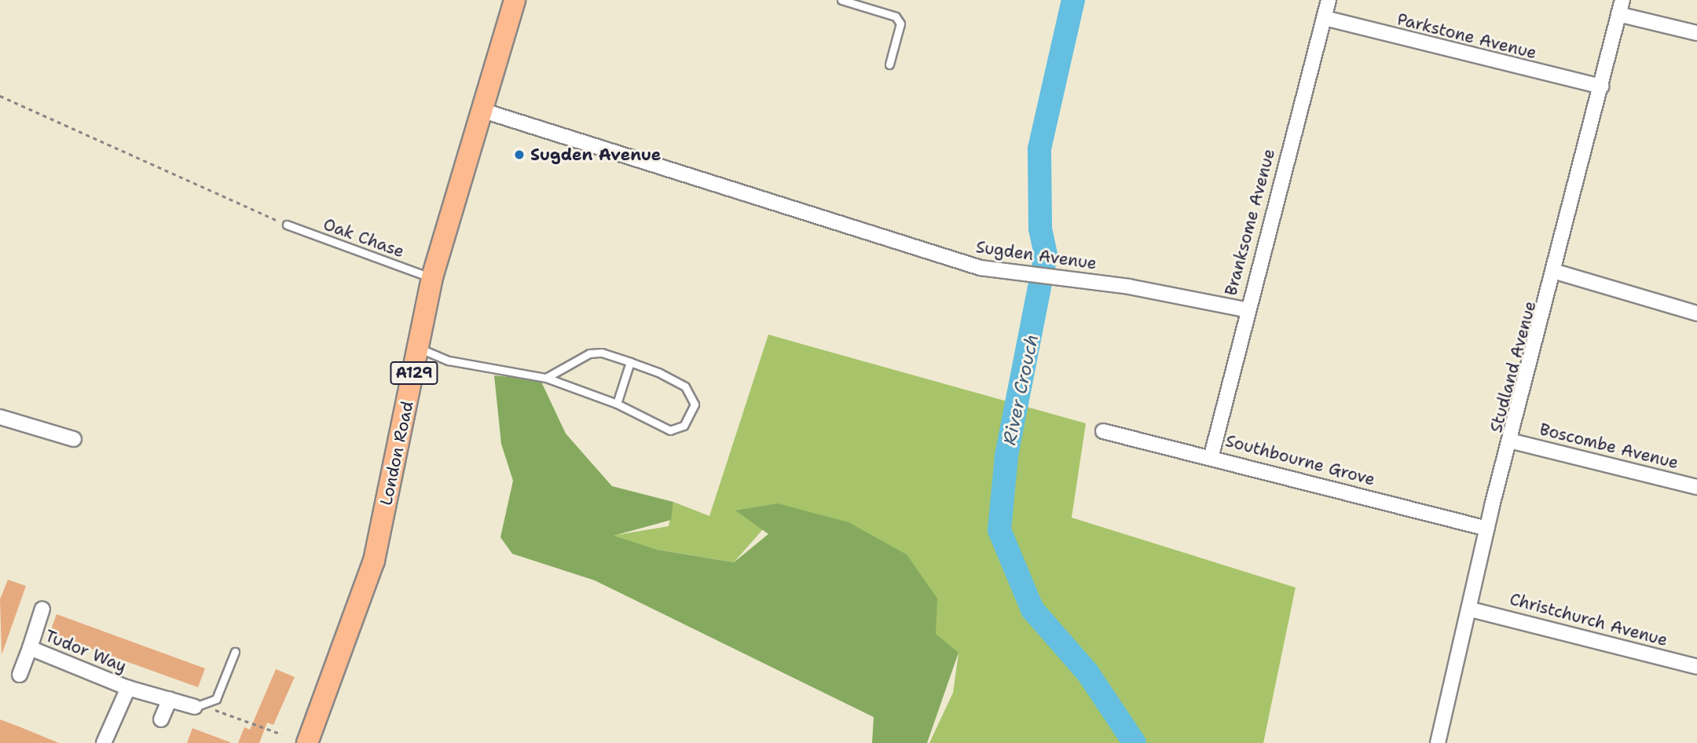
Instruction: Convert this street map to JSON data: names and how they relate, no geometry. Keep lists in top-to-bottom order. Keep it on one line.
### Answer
{"streets":{"main road":["A129","London Road"],"street":["Parkstone Avenue","Branksome Avenue","Sugden Avenue","Studland Avenue","Boscombe Avenue","Southbourne Grove","Christchurch Avenue","Tudor Way"],"lane":["Oak Chase"]},"crossings":[["Parkstone Avenue","Branksome Avenue"],["Parkstone Avenue","Studland Avenue"],["Branksome Avenue","Sugden Avenue"],["Branksome Avenue","Southbourne Grove"],["Oak Chase","London Road"],["Sugden Avenue","London Road"],["Studland Avenue","Boscombe Avenue"],["Studland Avenue","Southbourne Grove"],["Studland Avenue","Christchurch Avenue"]],"water":["River Crouch"],"places":["Sugden Avenue"]}
